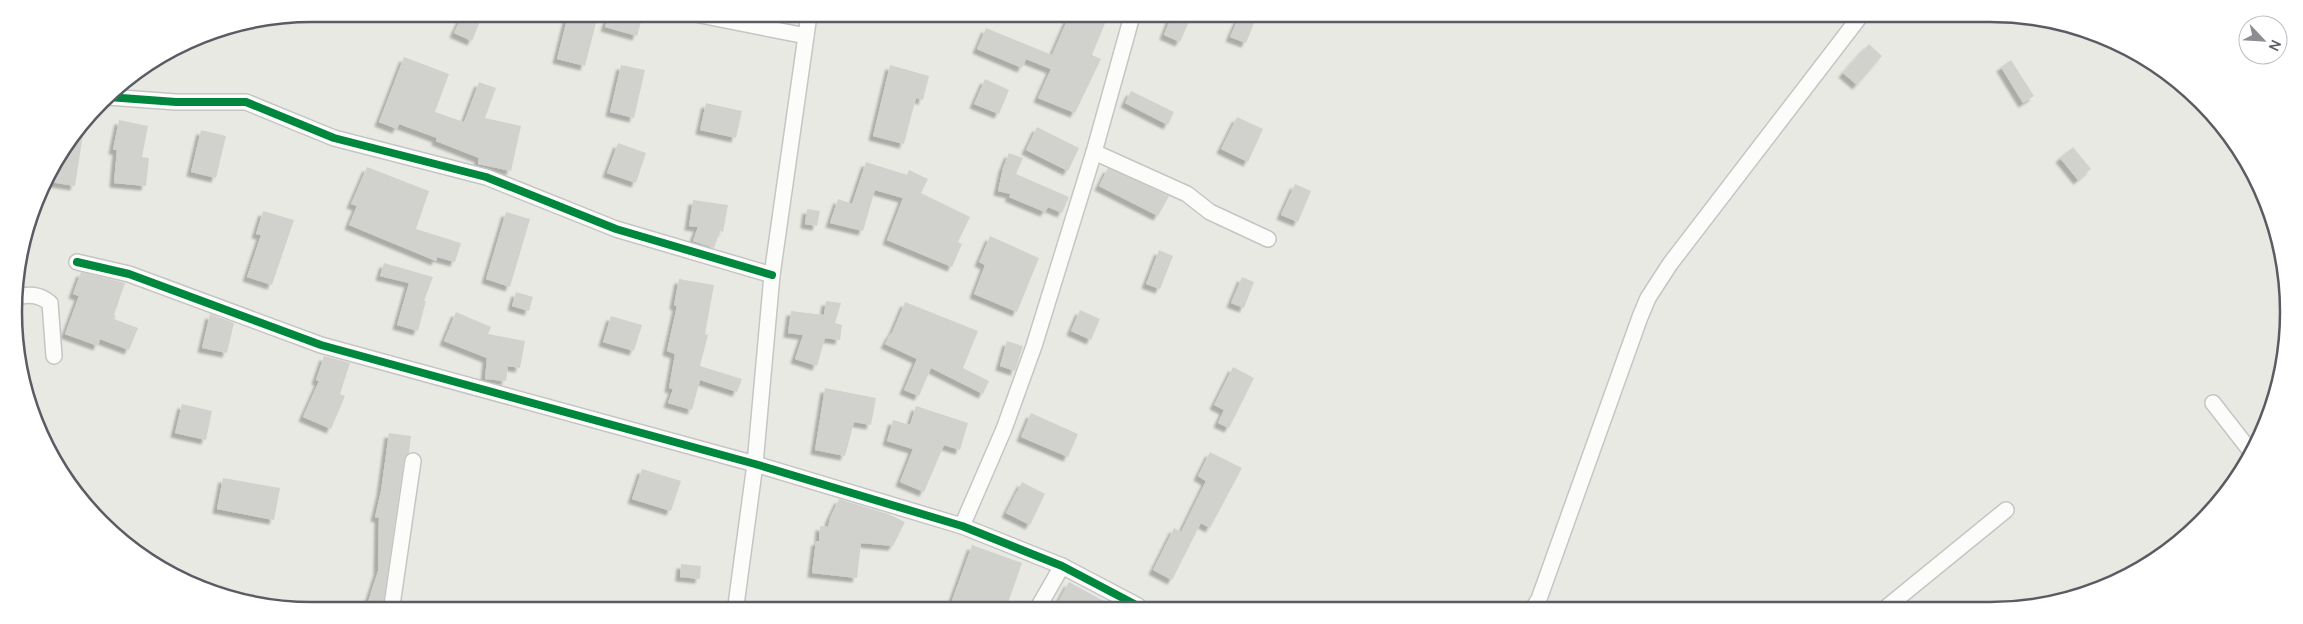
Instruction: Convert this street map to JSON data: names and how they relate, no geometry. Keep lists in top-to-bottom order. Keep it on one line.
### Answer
{"north":"bottom right"}
